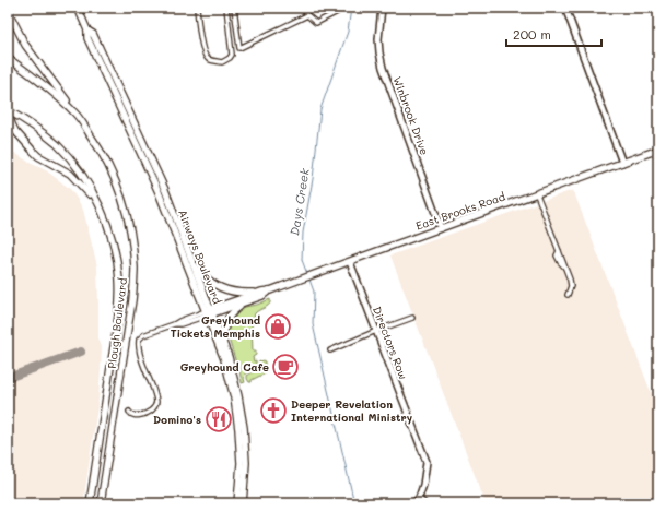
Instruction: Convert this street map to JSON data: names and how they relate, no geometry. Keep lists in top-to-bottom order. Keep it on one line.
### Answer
{"streets":{"main road":["East Brooks Road","Airways Boulevard","Plough Boulevard"],"street":["Winbrook Drive","Directors Row"]},"crossings":[["Winbrook Drive","East Brooks Road"],["East Brooks Road","Airways Boulevard"],["East Brooks Road","Directors Row"]],"water":["Days Creek"],"places":{"shop":["Greyhound Tickets Memphis"],"cafe":["Greyhound Cafe"],"church":["Deeper Revelation International Ministry"],"restaurant":["Domino's"]},"scale_bar":"200 m"}
